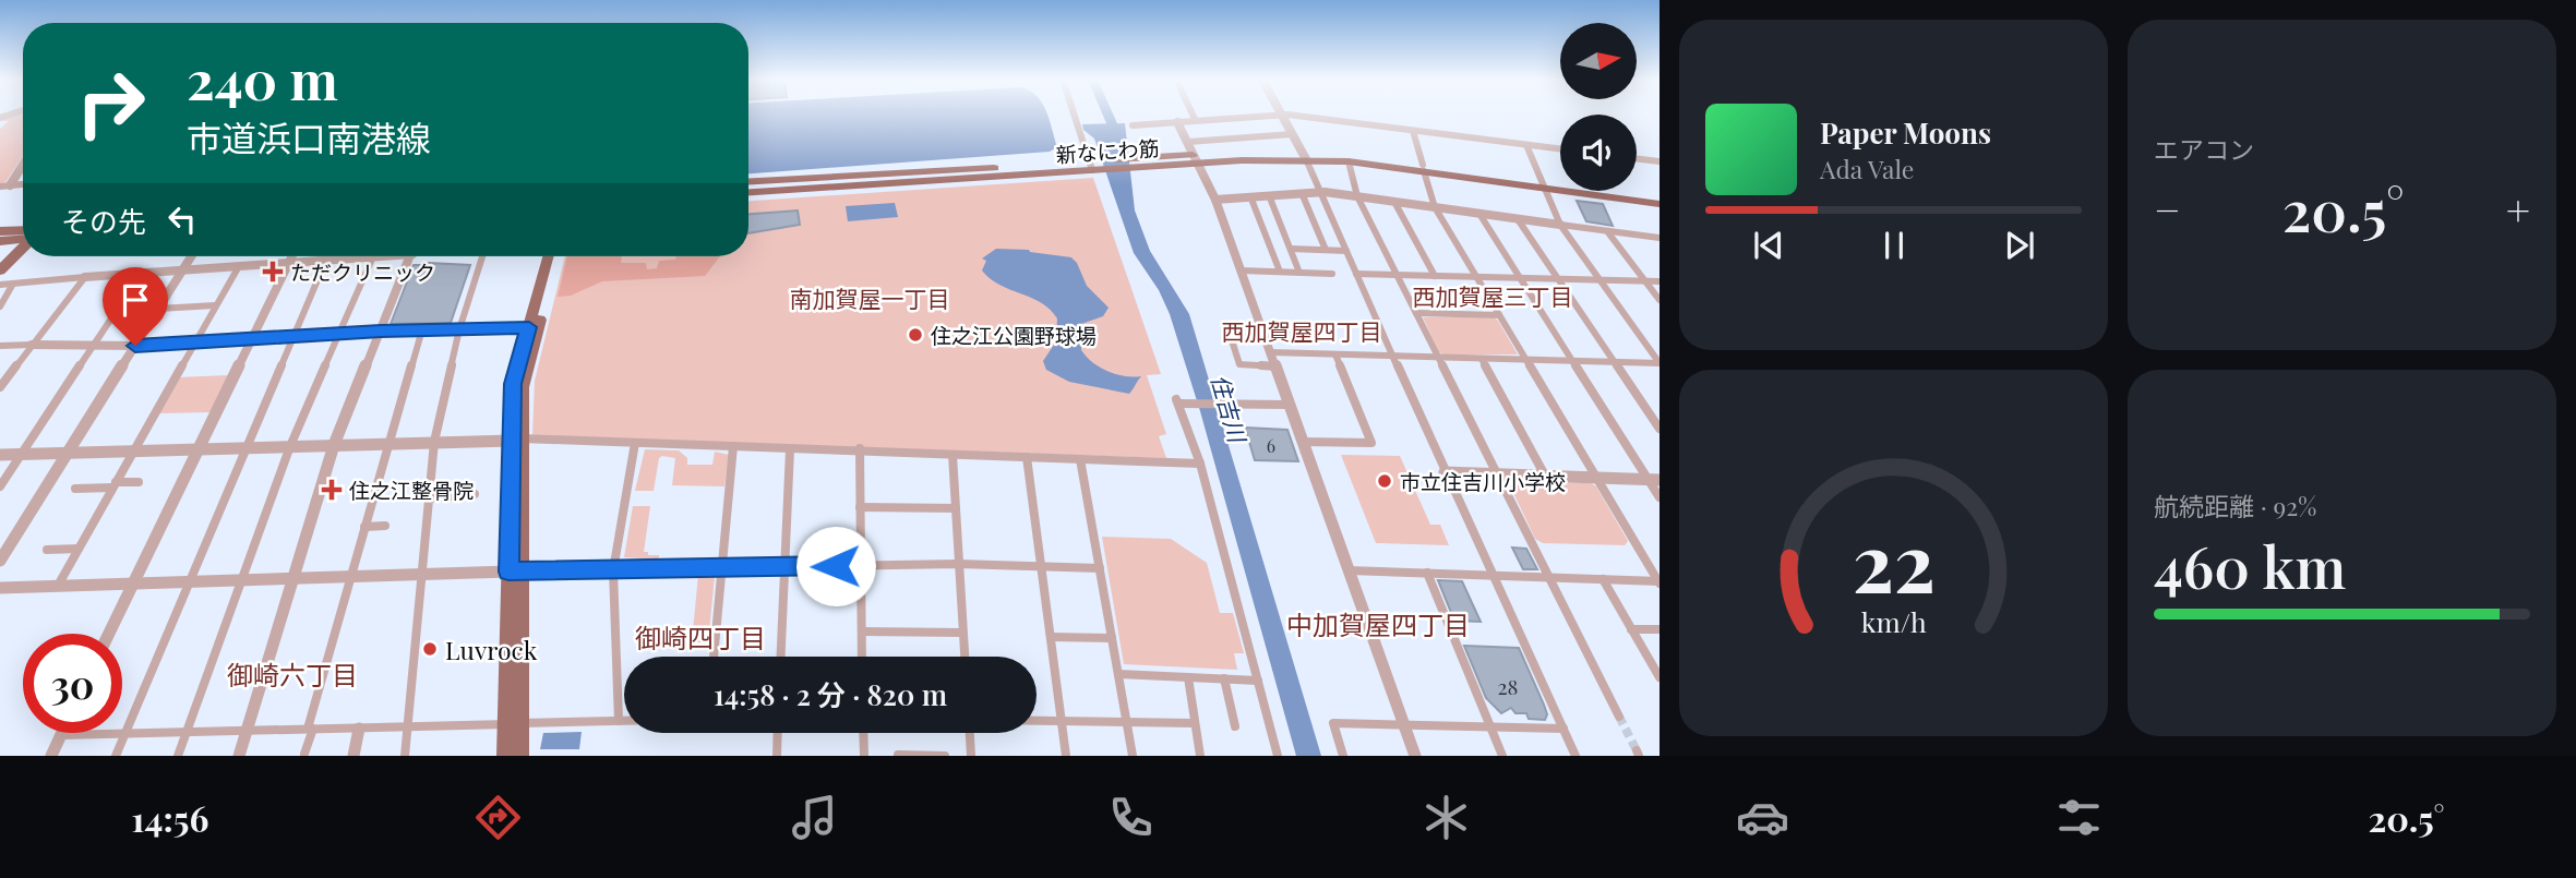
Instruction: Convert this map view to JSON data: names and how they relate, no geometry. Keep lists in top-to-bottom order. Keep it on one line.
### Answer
{"streets":{"main road":["新なにわ筋"]},"districts":["西加賀屋三丁目","南加賀屋一丁目","西加賀屋四丁目","中加賀屋四丁目","御崎四丁目","御崎六丁目"],"water":["住吉川"],"places":{"health":["ただクリニック","住之江整骨院"],"other":["住之江公園野球場","市立住吉川小学校","Luvrock"]},"house_numbers":["6","28"],"north":"right","page":{"tile":["エアコン",["航続距離 · 92%","460 km"]],"turn":["240 m","市道浜口南港線"],"song":["Paper Moons","Ada Vale"],"heat":["−","20.5°","+"],"then":"その先","limit":"30","trip":"14:58 · 2 分 · 820 m","tabs":["14:56","20.5°"],"gauge":["22","km/h"]}}
